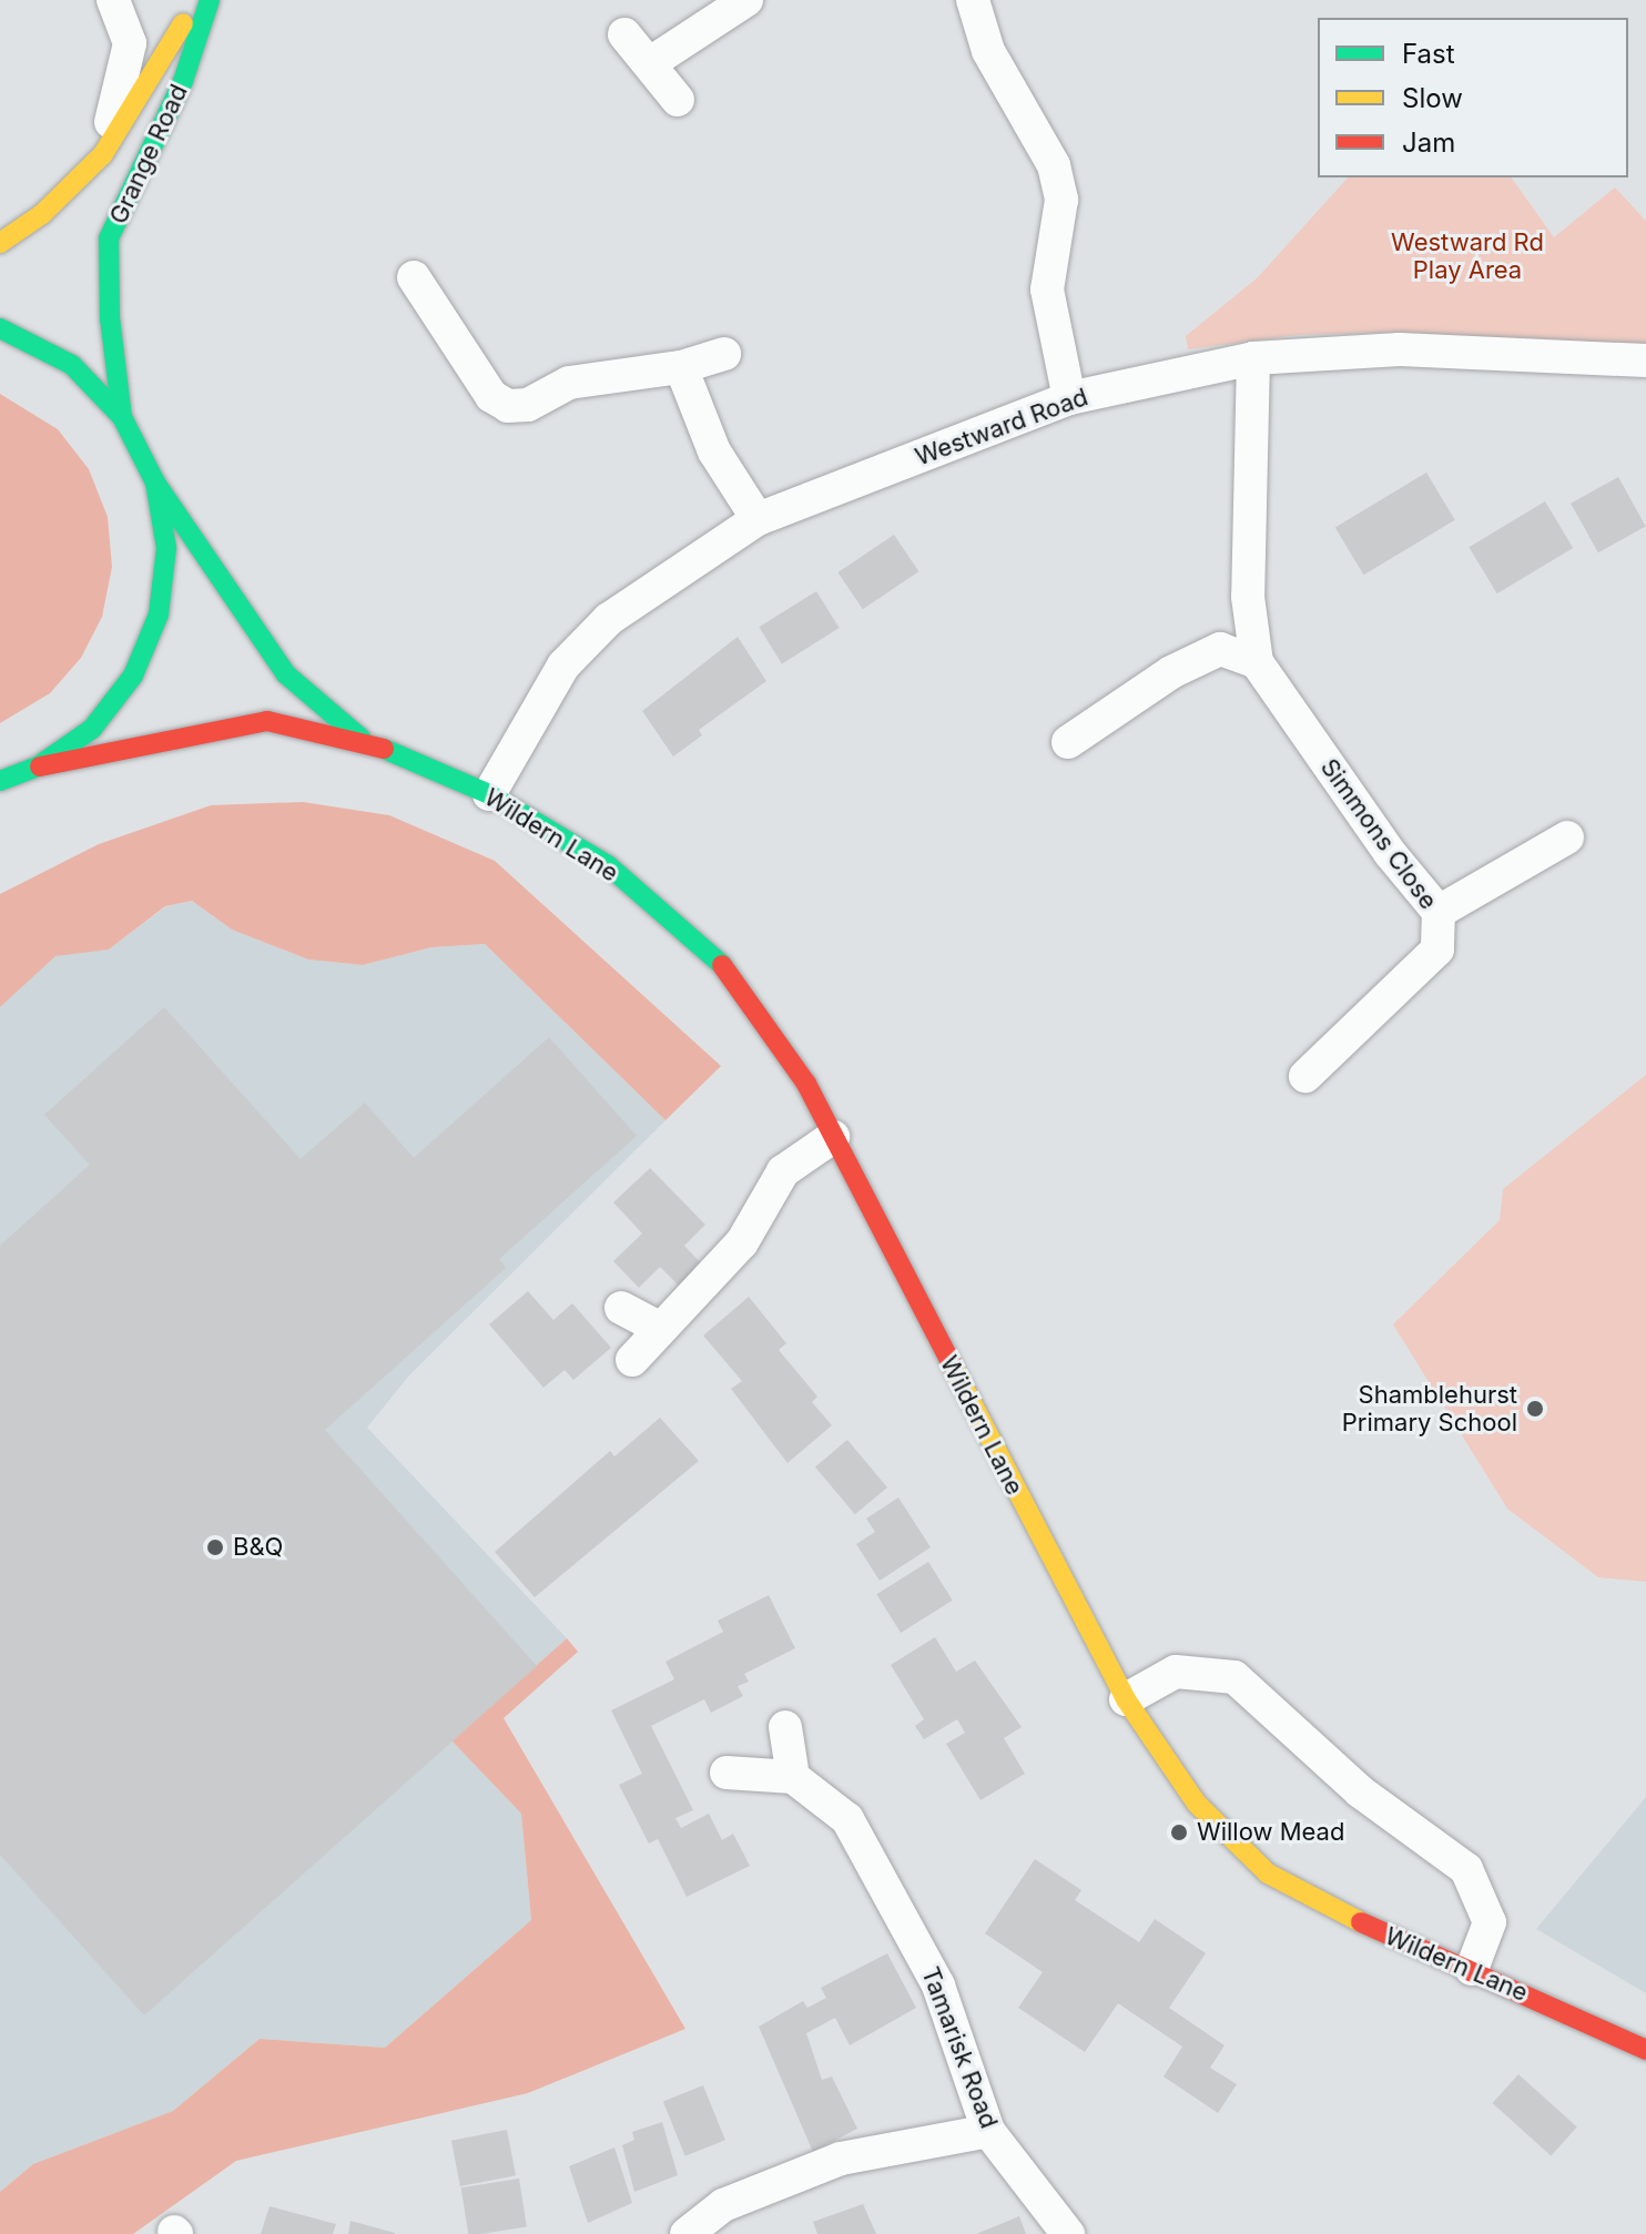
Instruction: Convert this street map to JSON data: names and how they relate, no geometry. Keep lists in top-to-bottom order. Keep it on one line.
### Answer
{"streets":{"street":["Grange Road","Westward Road","Simmons Close","Wildern Lane","Tamarisk Road"]},"crossings":[["Westward Road","Simmons Close"],["Westward Road","Wildern Lane"]],"parks":["Westward Rd Play Area"],"places":["Shamblehurst Primary School","B&Q","Willow Mead"],"legend":["Fast","Slow","Jam"]}
